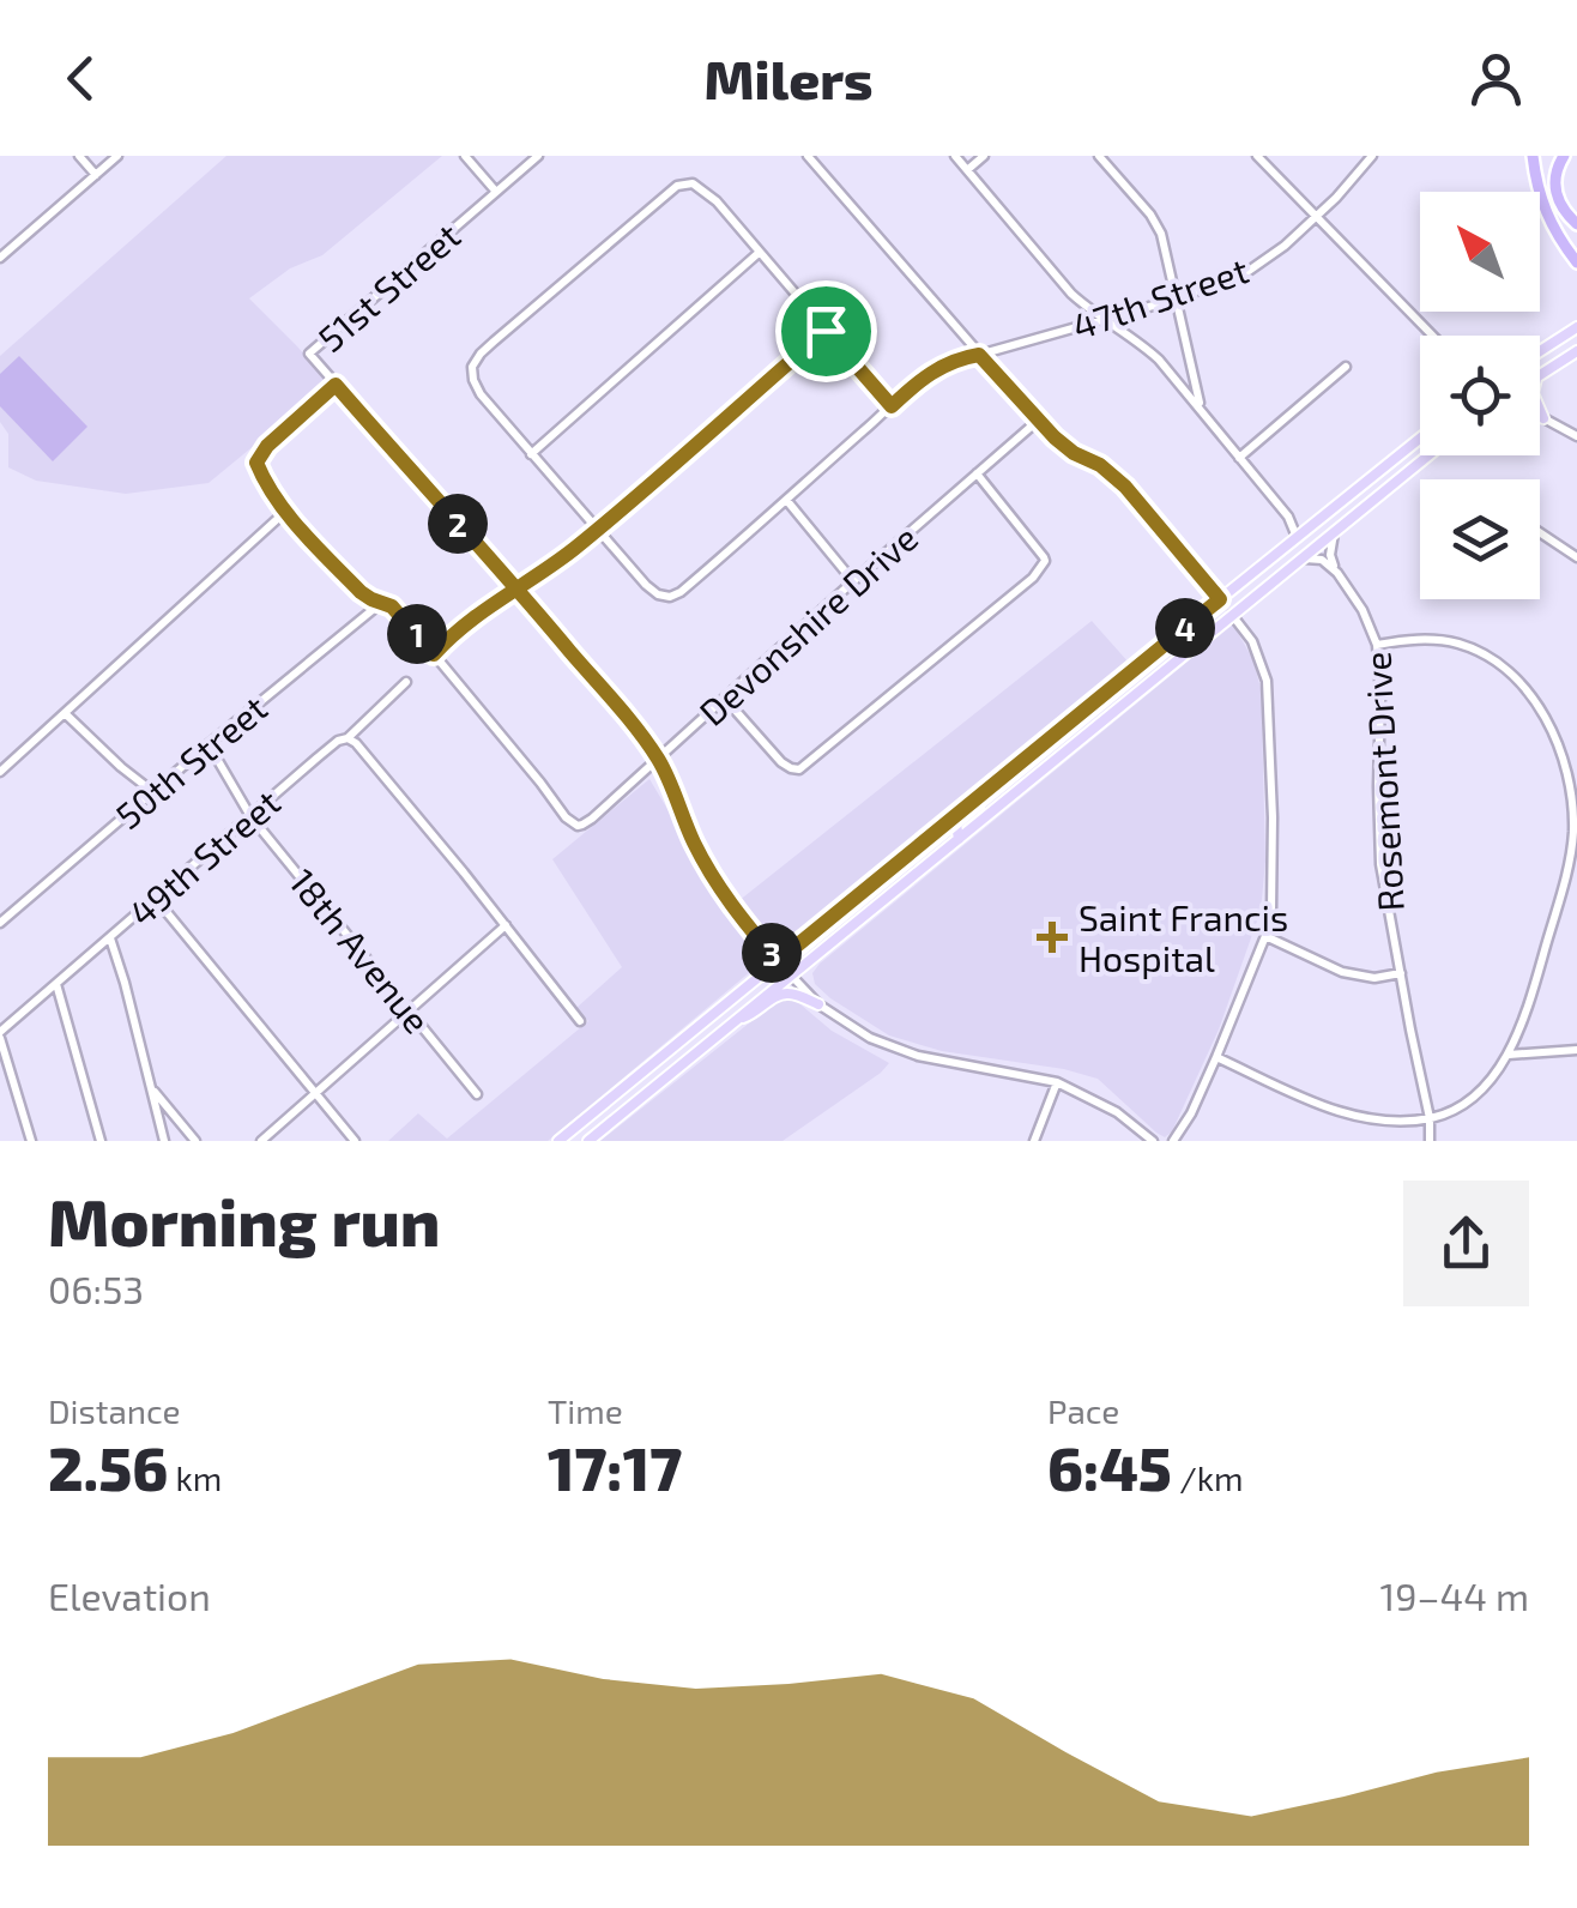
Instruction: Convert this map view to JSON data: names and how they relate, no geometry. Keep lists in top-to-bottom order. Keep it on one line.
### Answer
{"streets":{"street":["51st Street","47th Street","Devonshire Drive","50th Street","Rosemont Drive","49th Street","18th Avenue"]},"crossings":[["50th Street","18th Avenue"],["49th Street","18th Avenue"]],"places":{"health":["Saint Francis Hospital"]},"north":"top left","page":{"header":"Milers","pins":["2","4","1","3"],"heading":["Morning run","06:53"],"stats":[["Distance","2.56 km"],["Time","17:17"],["Pace","6:45 /km"]],"chart":["Elevation","19–44 m"]}}
